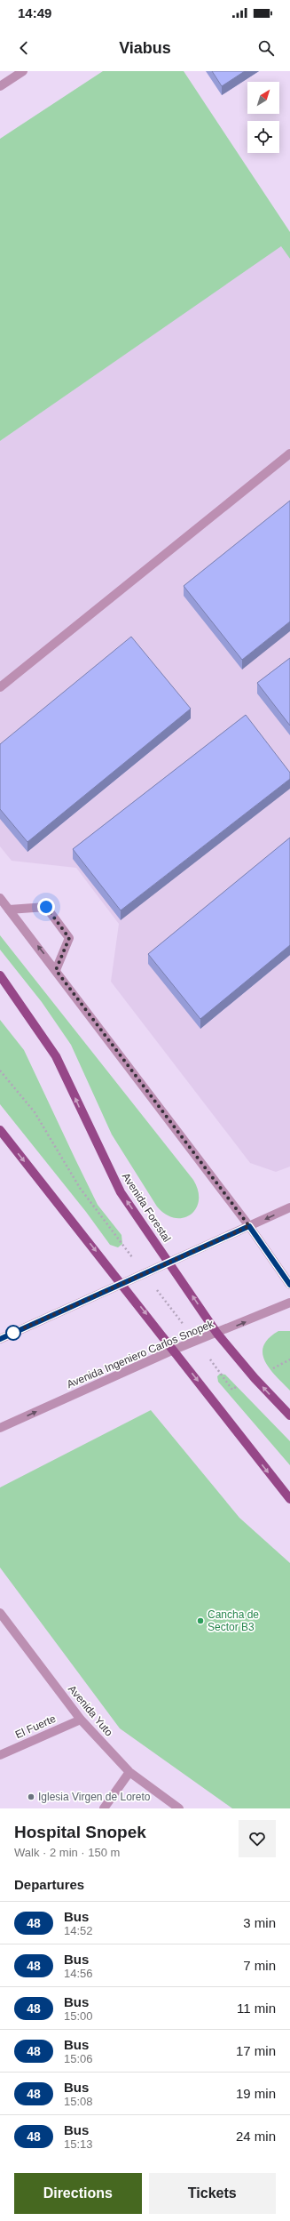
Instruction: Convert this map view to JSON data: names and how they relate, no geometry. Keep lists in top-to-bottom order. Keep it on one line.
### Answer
{"streets":{"main road":["Avenida Forestal"],"street":["Avenida Ingeniero Carlos Snopek","Avenida Yuto","El Fuerte"]},"crossings":[["Avenida Forestal","Avenida Ingeniero Carlos Snopek"],["Avenida Yuto","El Fuerte"]],"one_way":["Avenida Ingeniero Carlos Snopek"],"places":["Cancha de Sector B3","Iglesia Virgen de Loreto"],"lines":["bus line 48"],"north":"top right","page":{"status":"14:49","header":"Viabus","heading":[["Hospital Snopek","Walk · 2 min · 150 m"],"Departures"],"list":[{"mark":"48","name":"Bus","note":"14:52","value":"3 min"},{"mark":"48","name":"Bus","note":"14:56","value":"7 min"},{"mark":"48","name":"Bus","note":"15:00","value":"11 min"},{"mark":"48","name":"Bus","note":"15:06","value":"17 min"},{"mark":"48","name":"Bus","note":"15:08","value":"19 min"},{"mark":"48","name":"Bus","note":"15:13","value":"24 min"}],"buttons":["Directions","Tickets"]}}
